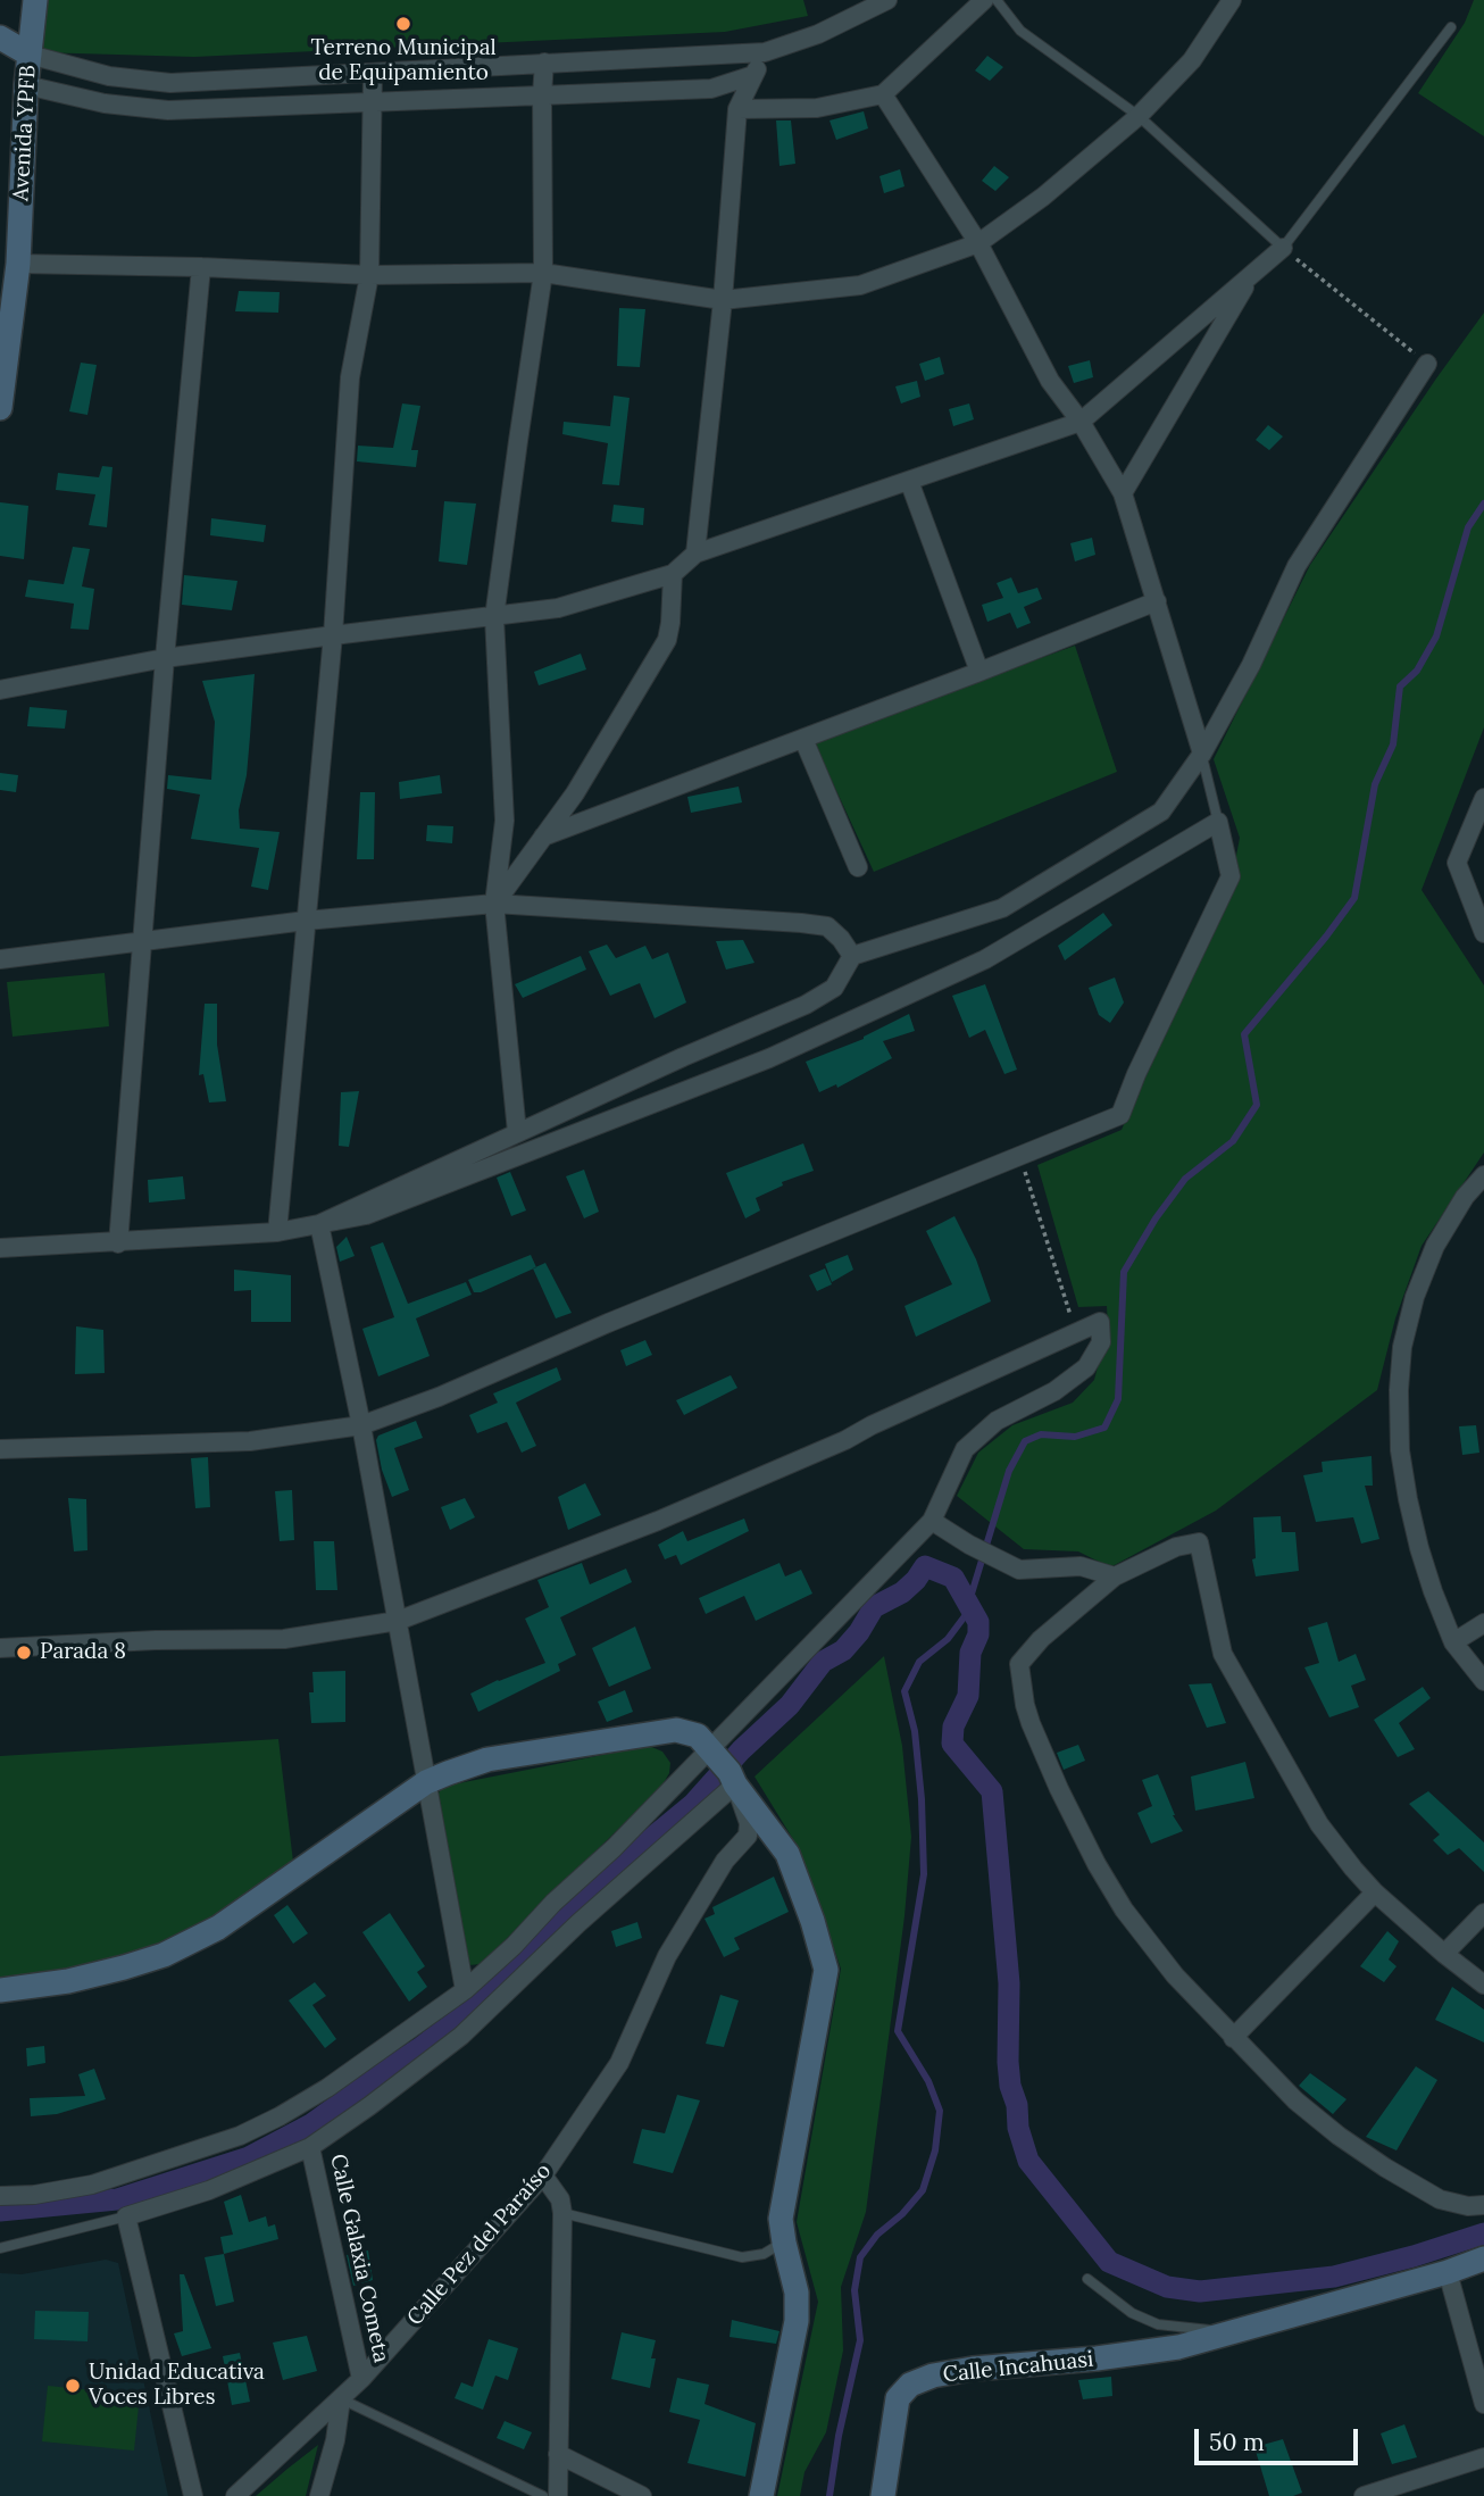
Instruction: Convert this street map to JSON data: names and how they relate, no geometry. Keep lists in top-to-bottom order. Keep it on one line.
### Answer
{"streets":{"street":["Avenida YPFB","Calle Pez del Paraíso","Calle Galaxia Cometa","Calle Incahuasi"]},"crossings":[["Calle Pez del Paraíso","Calle Galaxia Cometa"]],"places":["Terreno Municipal de Equipamiento","Parada 8","Unidad Educativa Voces Libres"],"scale_bar":"50 m"}
